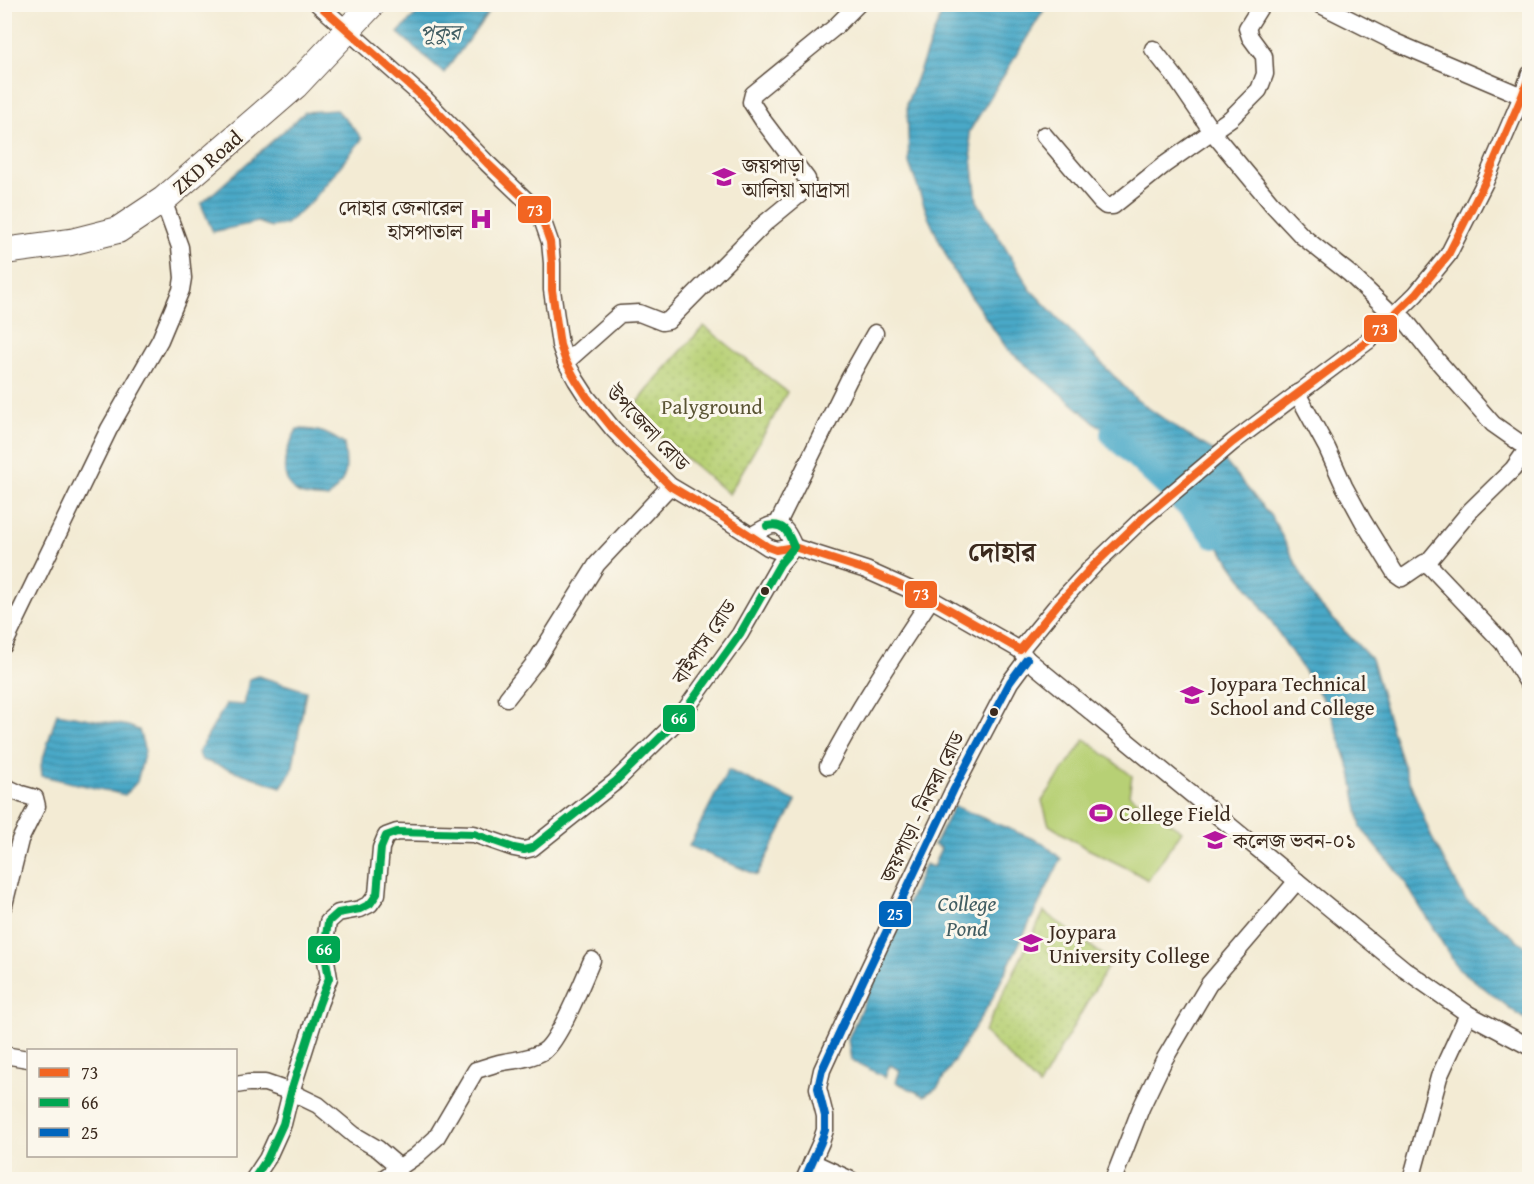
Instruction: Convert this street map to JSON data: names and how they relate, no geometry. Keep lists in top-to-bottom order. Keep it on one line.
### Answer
{"streets":{"main road":["ZKD Road"],"street":["উপজেলা রোড","বাইপাস রোড","জয়পাড়া - নিকরা রোড"]},"crossings":[["ZKD Road","উপজেলা রোড"],["উপজেলা রোড","বাইপাস রোড"],["উপজেলা রোড","জয়পাড়া - নিকরা রোড"]],"districts":["দোহার"],"water":["পূকুর","College Pond"],"parks":["Palyground"],"places":{"school or university":["জয়পাড়া আলিয়া মাদ্রাসা","Joypara Technical School and College","কলেজ ভবন-০১","Joypara University College"],"hospital":["দোহার জেনারেল হাসপাতাল"],"sports":["College Field"]},"lines":["transit line 73","transit line 66","transit line 25"],"legend":["73","66","25"]}
